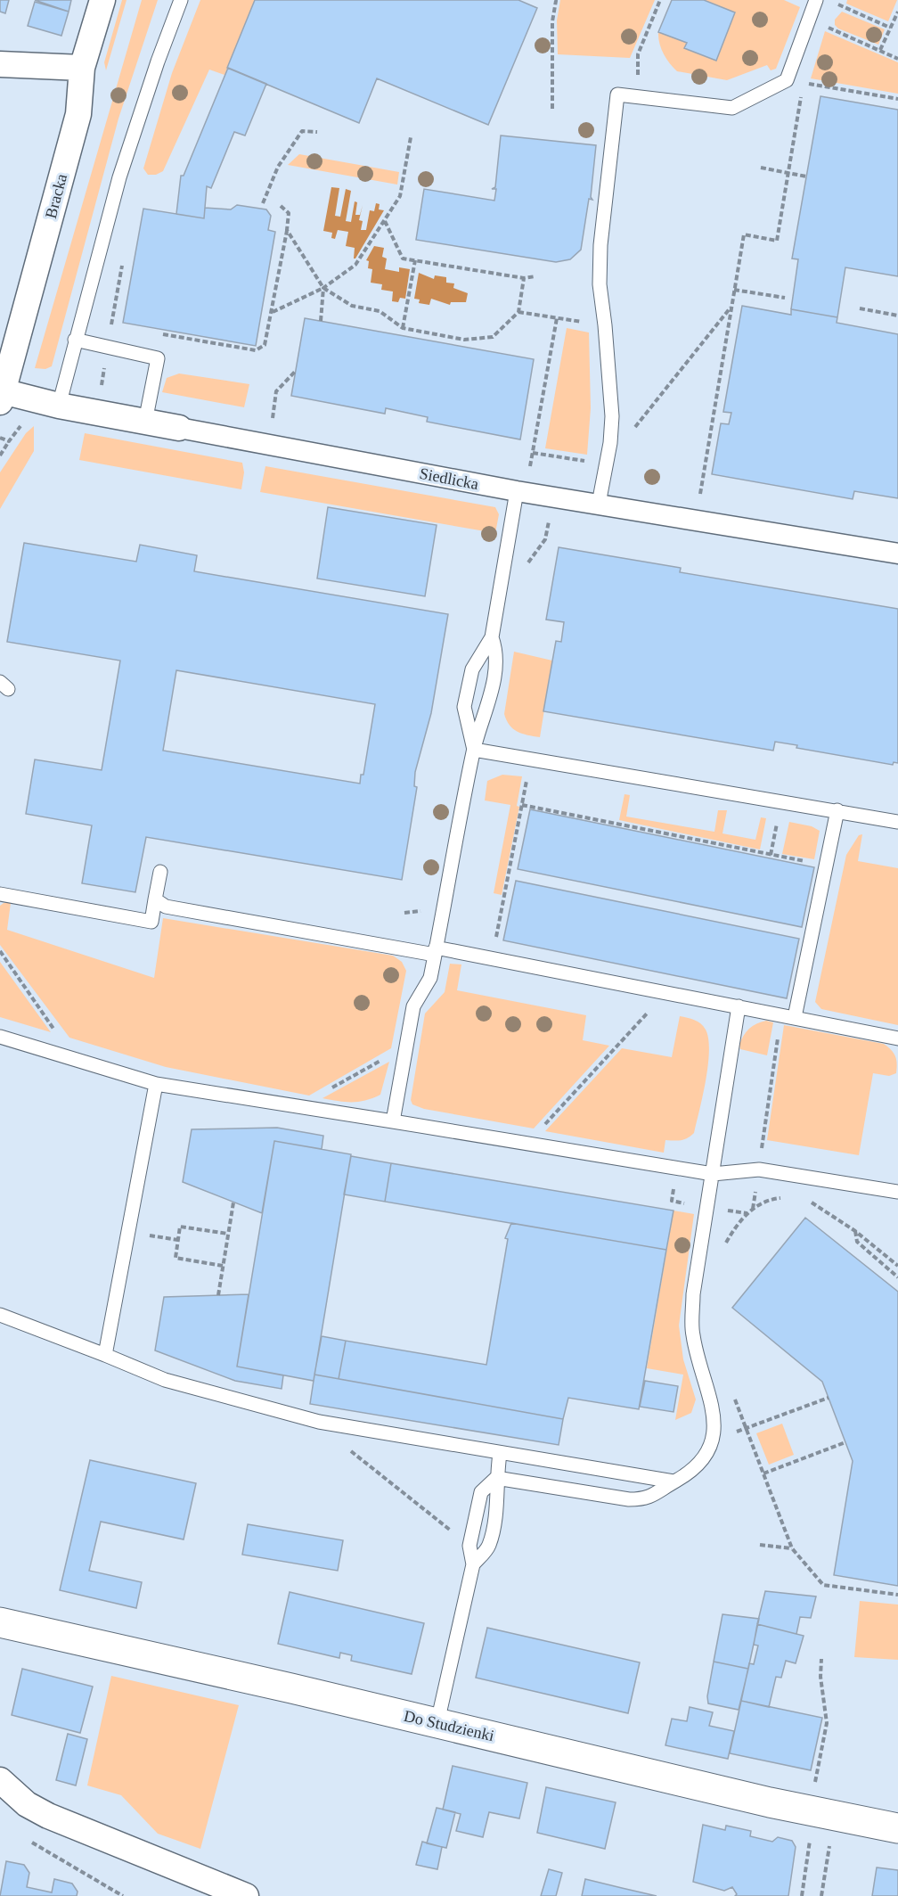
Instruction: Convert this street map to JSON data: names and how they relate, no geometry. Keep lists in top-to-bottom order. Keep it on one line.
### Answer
{"streets":{"main road":["Do Studzienki"],"street":["Bracka","Siedlicka"]},"crossings":[["Bracka","Siedlicka"]]}
